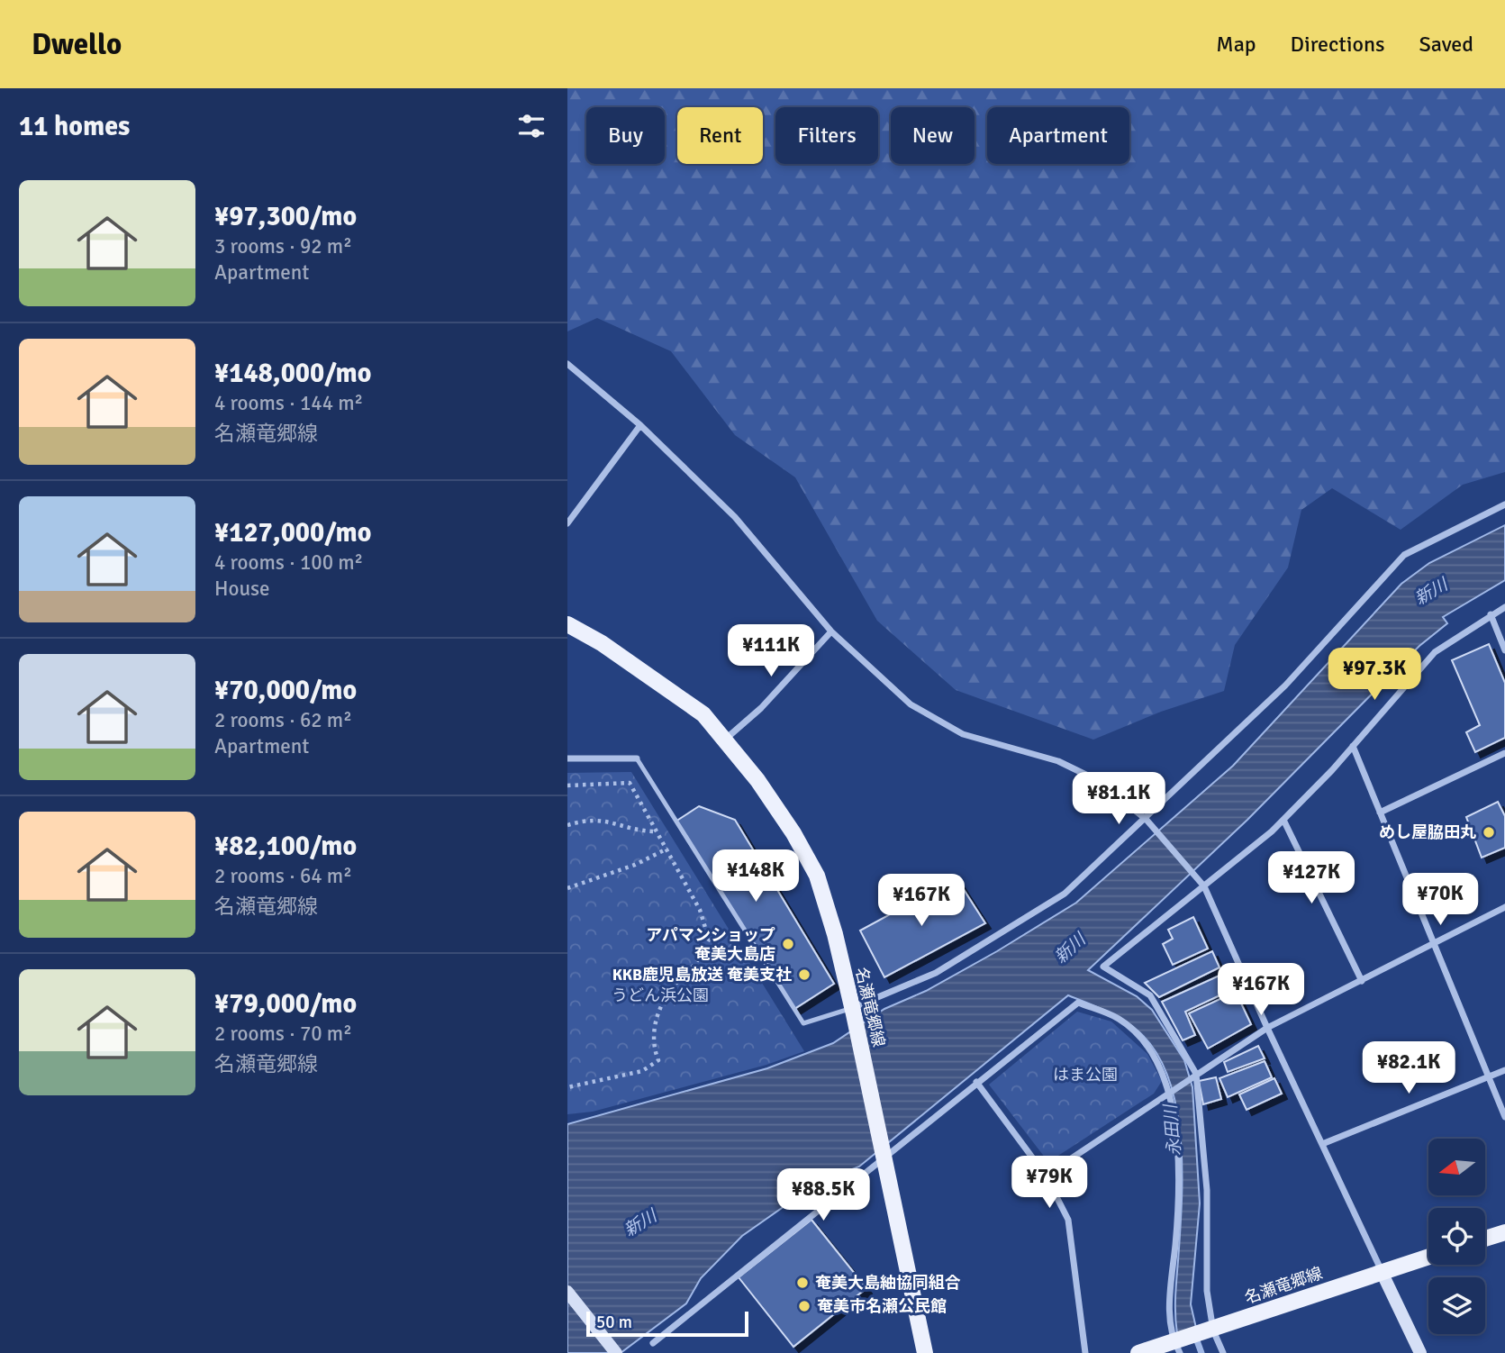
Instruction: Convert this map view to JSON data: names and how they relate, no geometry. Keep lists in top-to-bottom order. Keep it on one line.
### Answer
{"streets":{"main road":["名瀬竜郷線"]},"water":["新川","永田川"],"parks":["うどん浜公園","はま公園"],"places":["めし屋脇田丸","アパマンショップ 奄美大島店","KKB鹿児島放送 奄美支社","奄美大島紬協同組合","奄美市名瀬公民館"],"scale_bar":"50 m","north":"left","page":{"header":"Dwello","nav":["Map","Directions","Saved"],"heading":"11 homes","chip":["Buy","Rent","Filters","New","Apartment"],"list":[{"name":"¥97,300/mo","note":"3 rooms · 92 m² · Apartment"},{"name":"¥148,000/mo","note":"4 rooms · 144 m² · 名瀬竜郷線"},{"name":"¥127,000/mo","note":"4 rooms · 100 m² · House"},{"name":"¥70,000/mo","note":"2 rooms · 62 m² · Apartment"},{"name":"¥82,100/mo","note":"2 rooms · 64 m² · 名瀬竜郷線"},{"name":"¥79,000/mo","note":"2 rooms · 70 m² · 名瀬竜郷線"}],"price":["¥111K","¥97.3K","¥81.1K","¥148K","¥127K","¥70K","¥167K","¥167K","¥82.1K","¥79K","¥88.5K"],"scale":"50 m"}}
